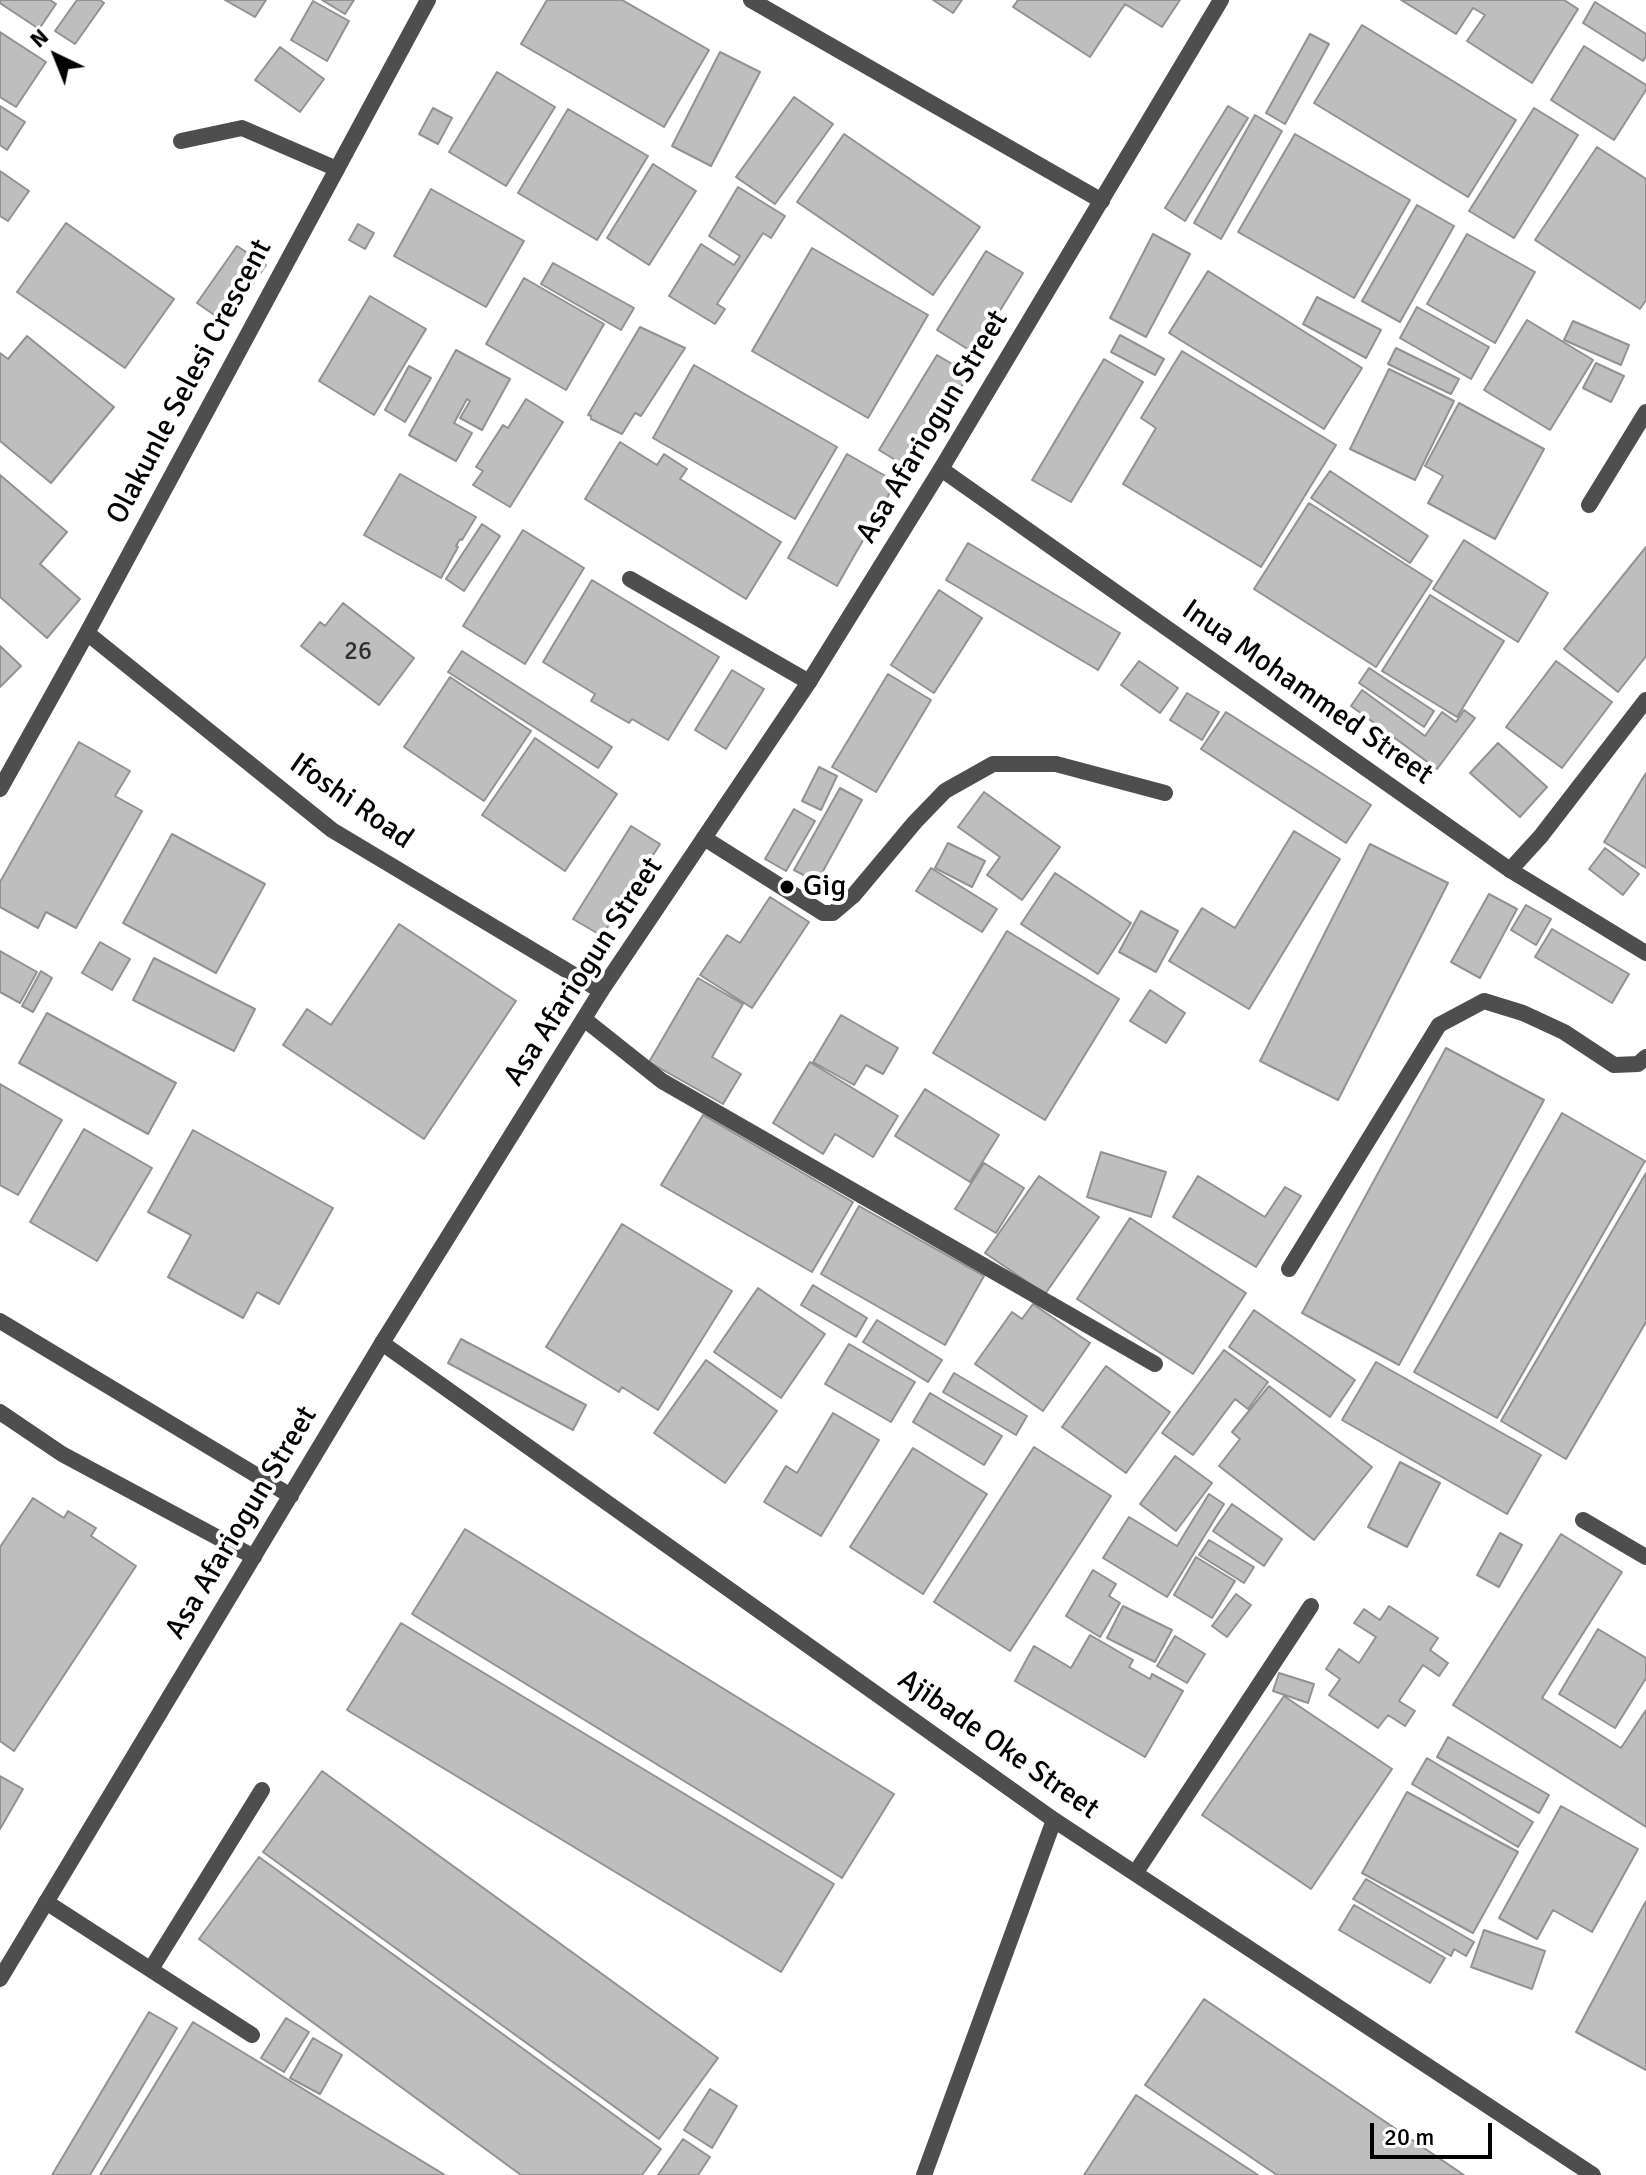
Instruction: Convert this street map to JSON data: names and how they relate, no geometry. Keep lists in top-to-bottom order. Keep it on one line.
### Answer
{"streets":{"street":["Olakunle Selesi Crescent","Asa Afariogun Street","Inua Mohammed Street","Ifoshi Road","Ajibade Oke Street"]},"crossings":[["Olakunle Selesi Crescent","Ifoshi Road"],["Asa Afariogun Street","Inua Mohammed Street"],["Asa Afariogun Street","Ifoshi Road"],["Asa Afariogun Street","Ajibade Oke Street"]],"places":["Gig"],"house_numbers":["26"],"scale_bar":"20 m","north":"top left"}
